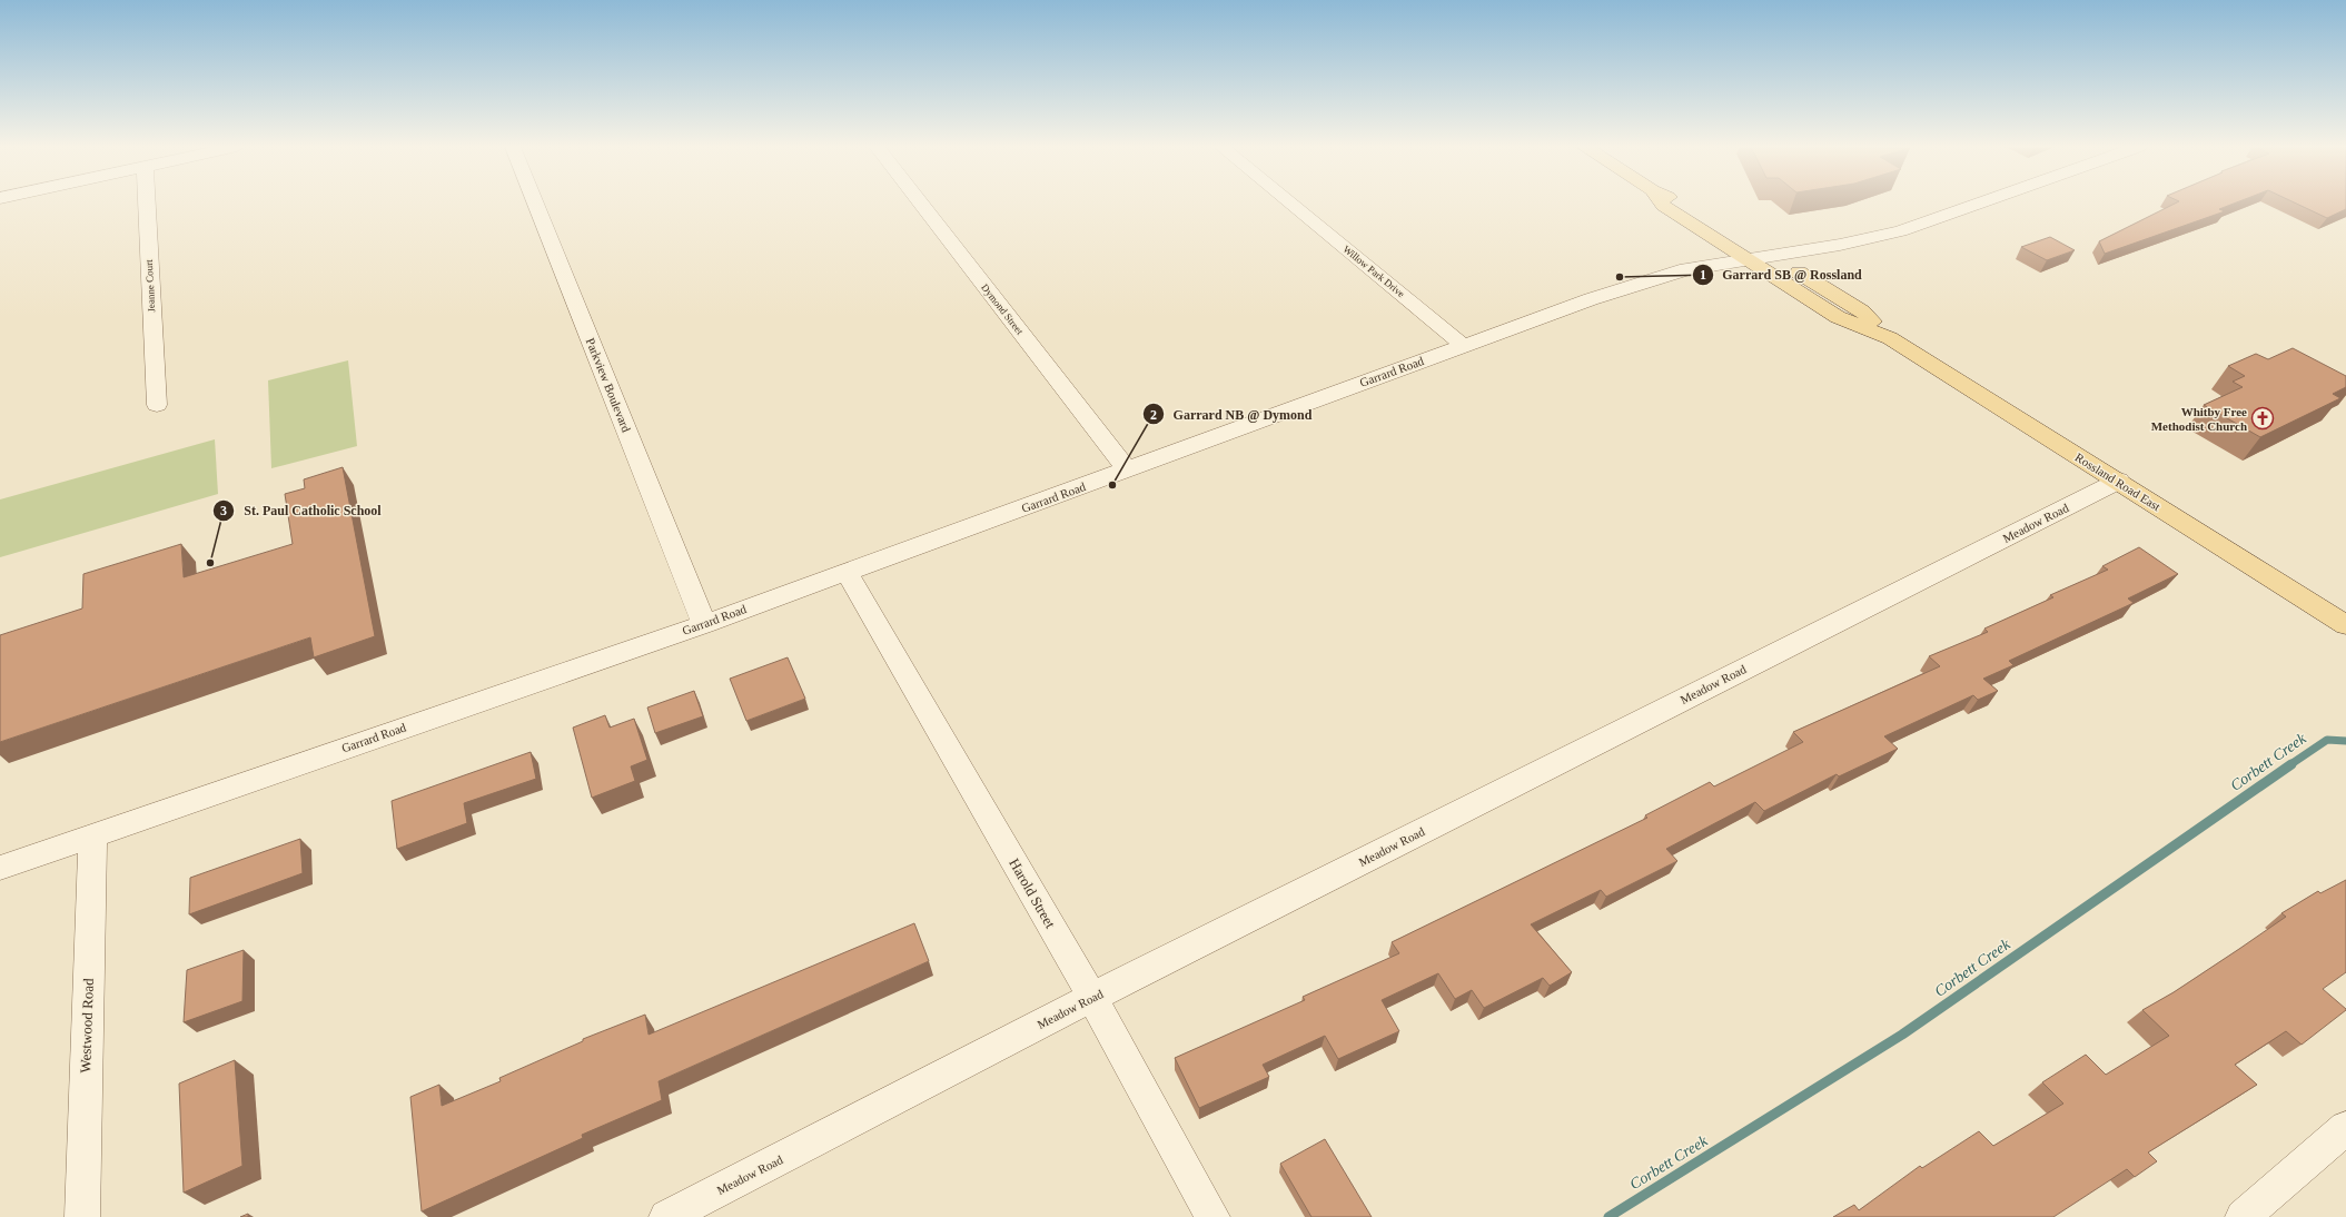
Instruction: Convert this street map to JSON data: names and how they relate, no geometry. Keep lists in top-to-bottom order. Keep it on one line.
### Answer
{"streets":{"main road":["Rossland Road East"],"street":["Willow Park Drive","Jeanne Court","Dymond Street","Garrard Road","Parkview Boulevard","Meadow Road","Harold Street","Westwood Road"]},"crossings":[["Willow Park Drive","Garrard Road"],["Dymond Street","Garrard Road"],["Garrard Road","Parkview Boulevard"],["Garrard Road","Rossland Road East"],["Garrard Road","Harold Street"],["Garrard Road","Westwood Road"],["Rossland Road East","Meadow Road"],["Meadow Road","Harold Street"]],"water":["Corbett Creek"],"places":{"other":["Garrard SB @ Rossland","Garrard NB @ Dymond","St. Paul Catholic School"],"church":["Whitby Free Methodist Church"]}}
